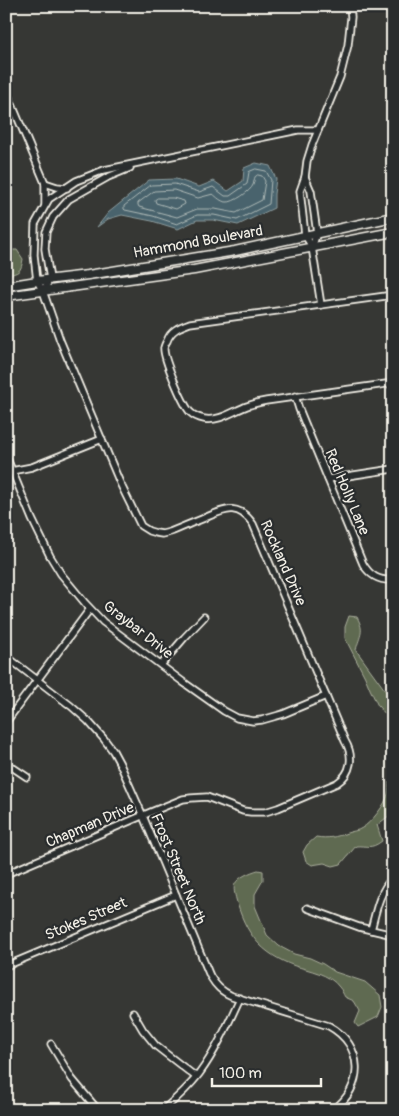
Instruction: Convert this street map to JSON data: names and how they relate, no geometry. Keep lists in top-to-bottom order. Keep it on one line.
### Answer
{"streets":{"street":["Hammond Boulevard","Red Holly Lane","Rockland Drive","Graybar Drive","Chapman Drive","Frost Street North","Stokes Street"]},"crossings":[["Hammond Boulevard","Rockland Drive"],["Rockland Drive","Graybar Drive"],["Rockland Drive","Chapman Drive"],["Chapman Drive","Frost Street North"],["Frost Street North","Stokes Street"]],"scale_bar":"100 m"}
